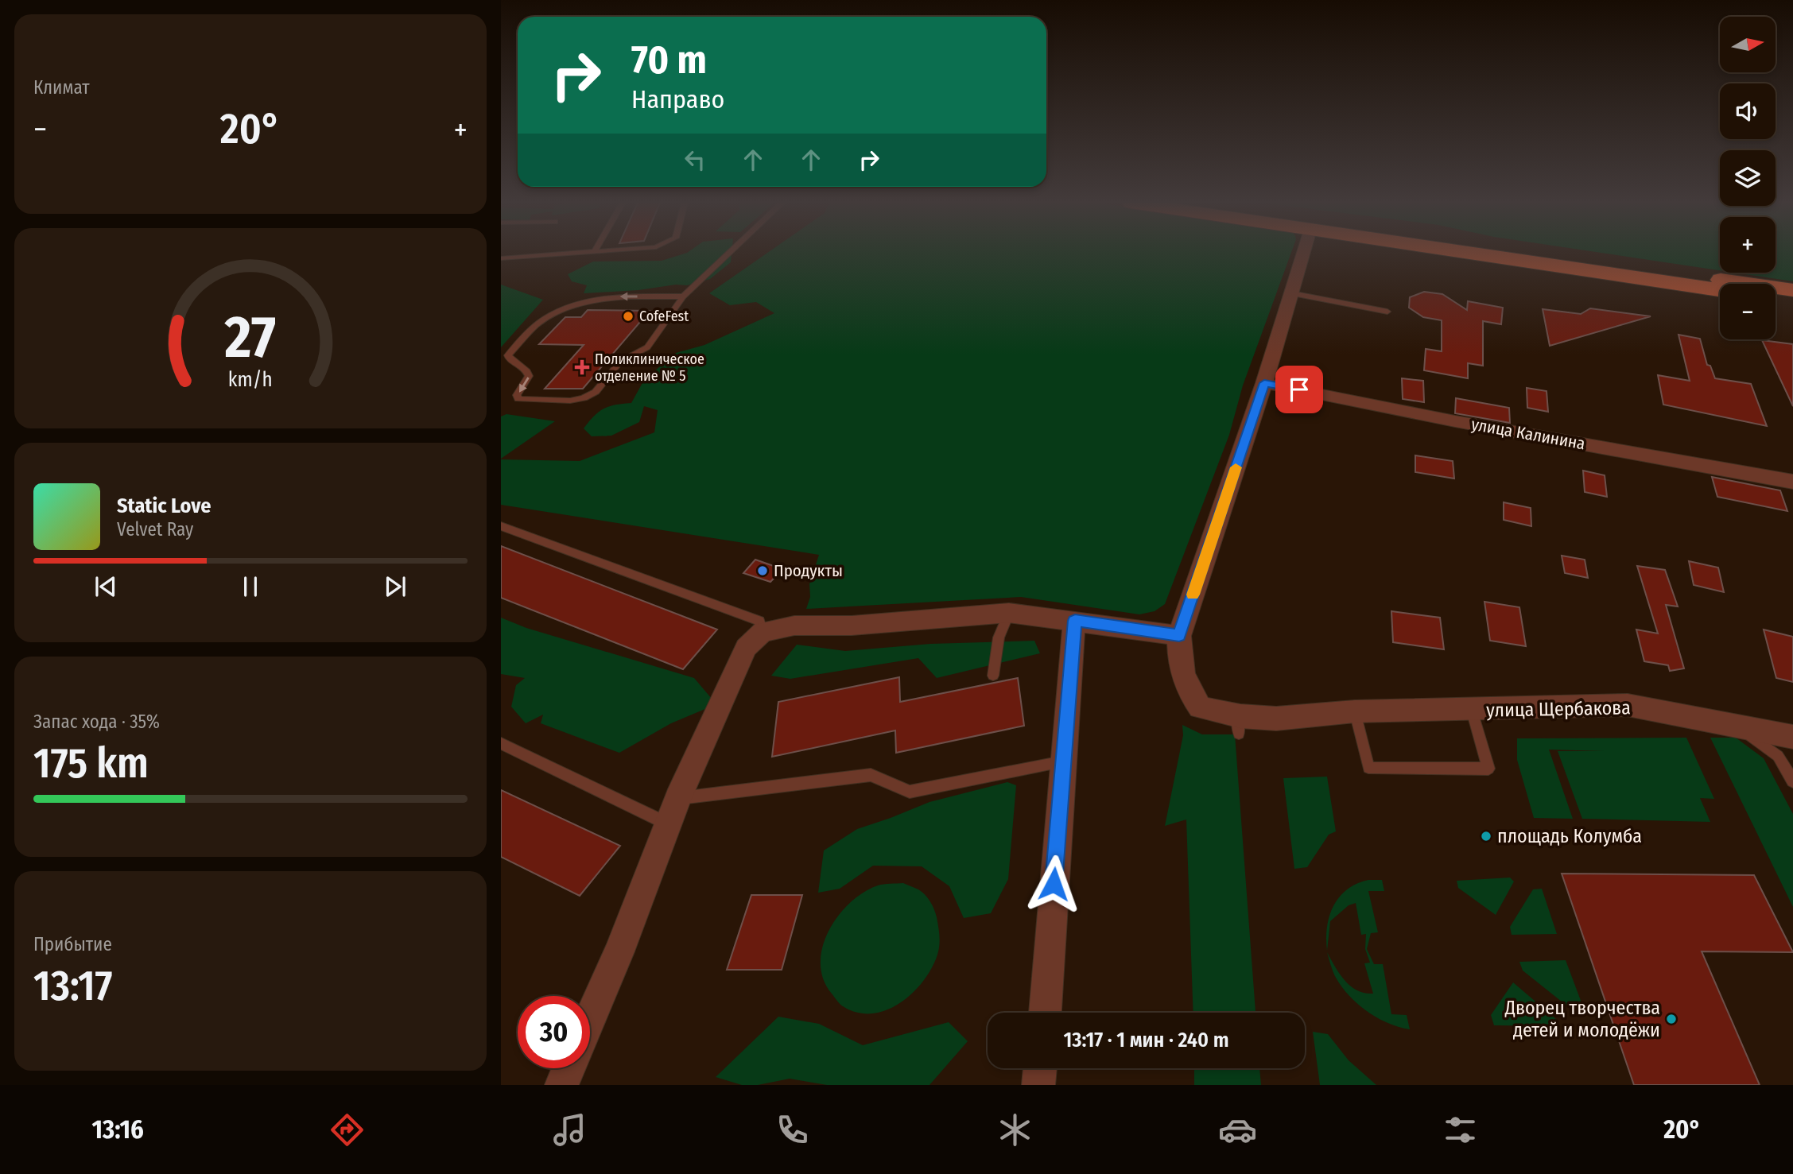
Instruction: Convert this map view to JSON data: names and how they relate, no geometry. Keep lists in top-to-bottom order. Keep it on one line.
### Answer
{"streets":{"street":["улица Калинина","улица Щербакова"]},"places":{"other":["CofeFest","Продукты","площадь Колумба","Дворец творчества детей и молодёжи"],"health":["Поликлиническое отделение № 5"]},"north":"right","page":{"tile":["Климат",["Запас хода · 35%","175 km"],["Прибытие","13:17"]],"map_buttons":["+","−"],"turn":["70 m","Направо"],"heat":["−","20°","+"],"song":["Static Love","Velvet Ray"],"limit":"30","trip":"13:17 · 1 мин · 240 m","tabs":["13:16","20°"],"gauge":["27","km/h"]}}
